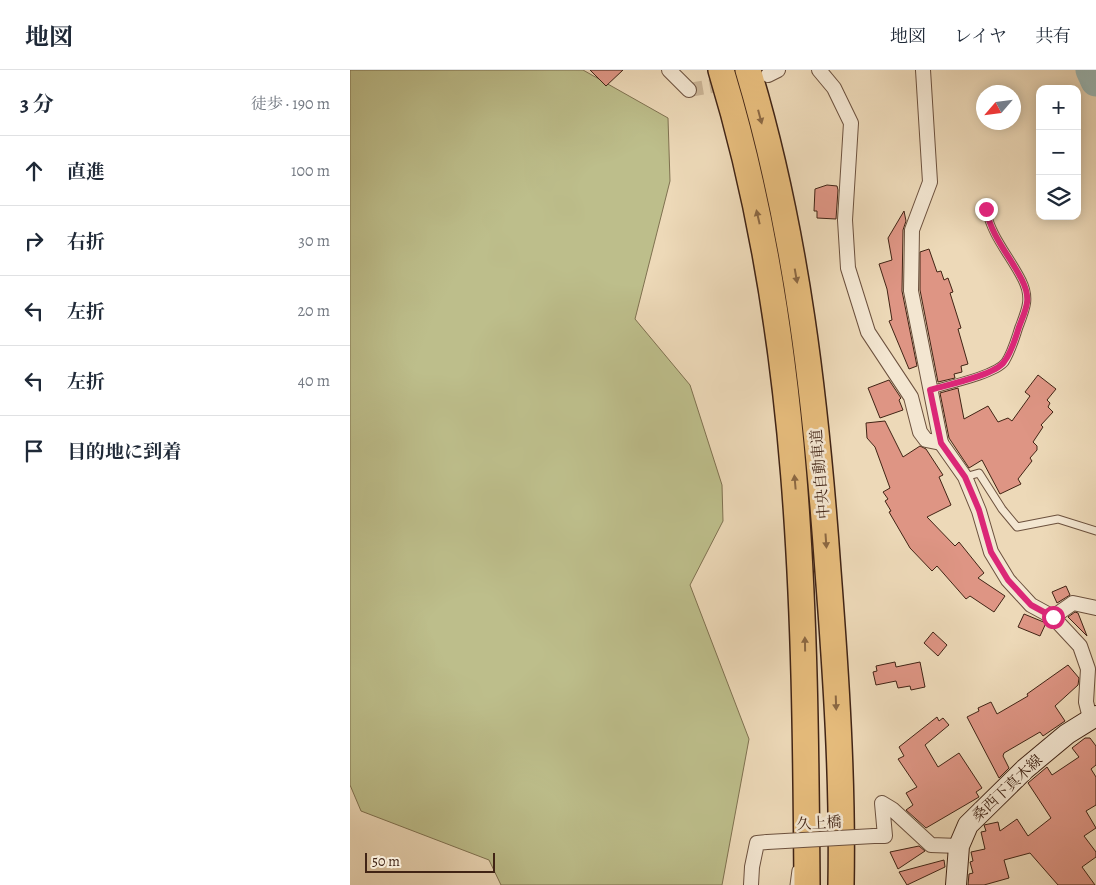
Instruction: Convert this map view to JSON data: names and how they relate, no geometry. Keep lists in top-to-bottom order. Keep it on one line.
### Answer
{"streets":{"highway":["中央自動車道"],"main road":["桑西下真木線"],"street":["久上橋"]},"crossings":[["桑西下真木線","久上橋"]],"scale_bar":"50 m","north":"bottom left","page":{"header":"地図","nav":["地図","レイヤ","共有"],"heading":["3 分","徒歩 · 190 m"],"map_buttons":["+","−"],"list":[["直進","100 m"],["右折","30 m"],["左折","20 m"],["左折","40 m"],"目的地に到着"],"scale":"50 m"}}
